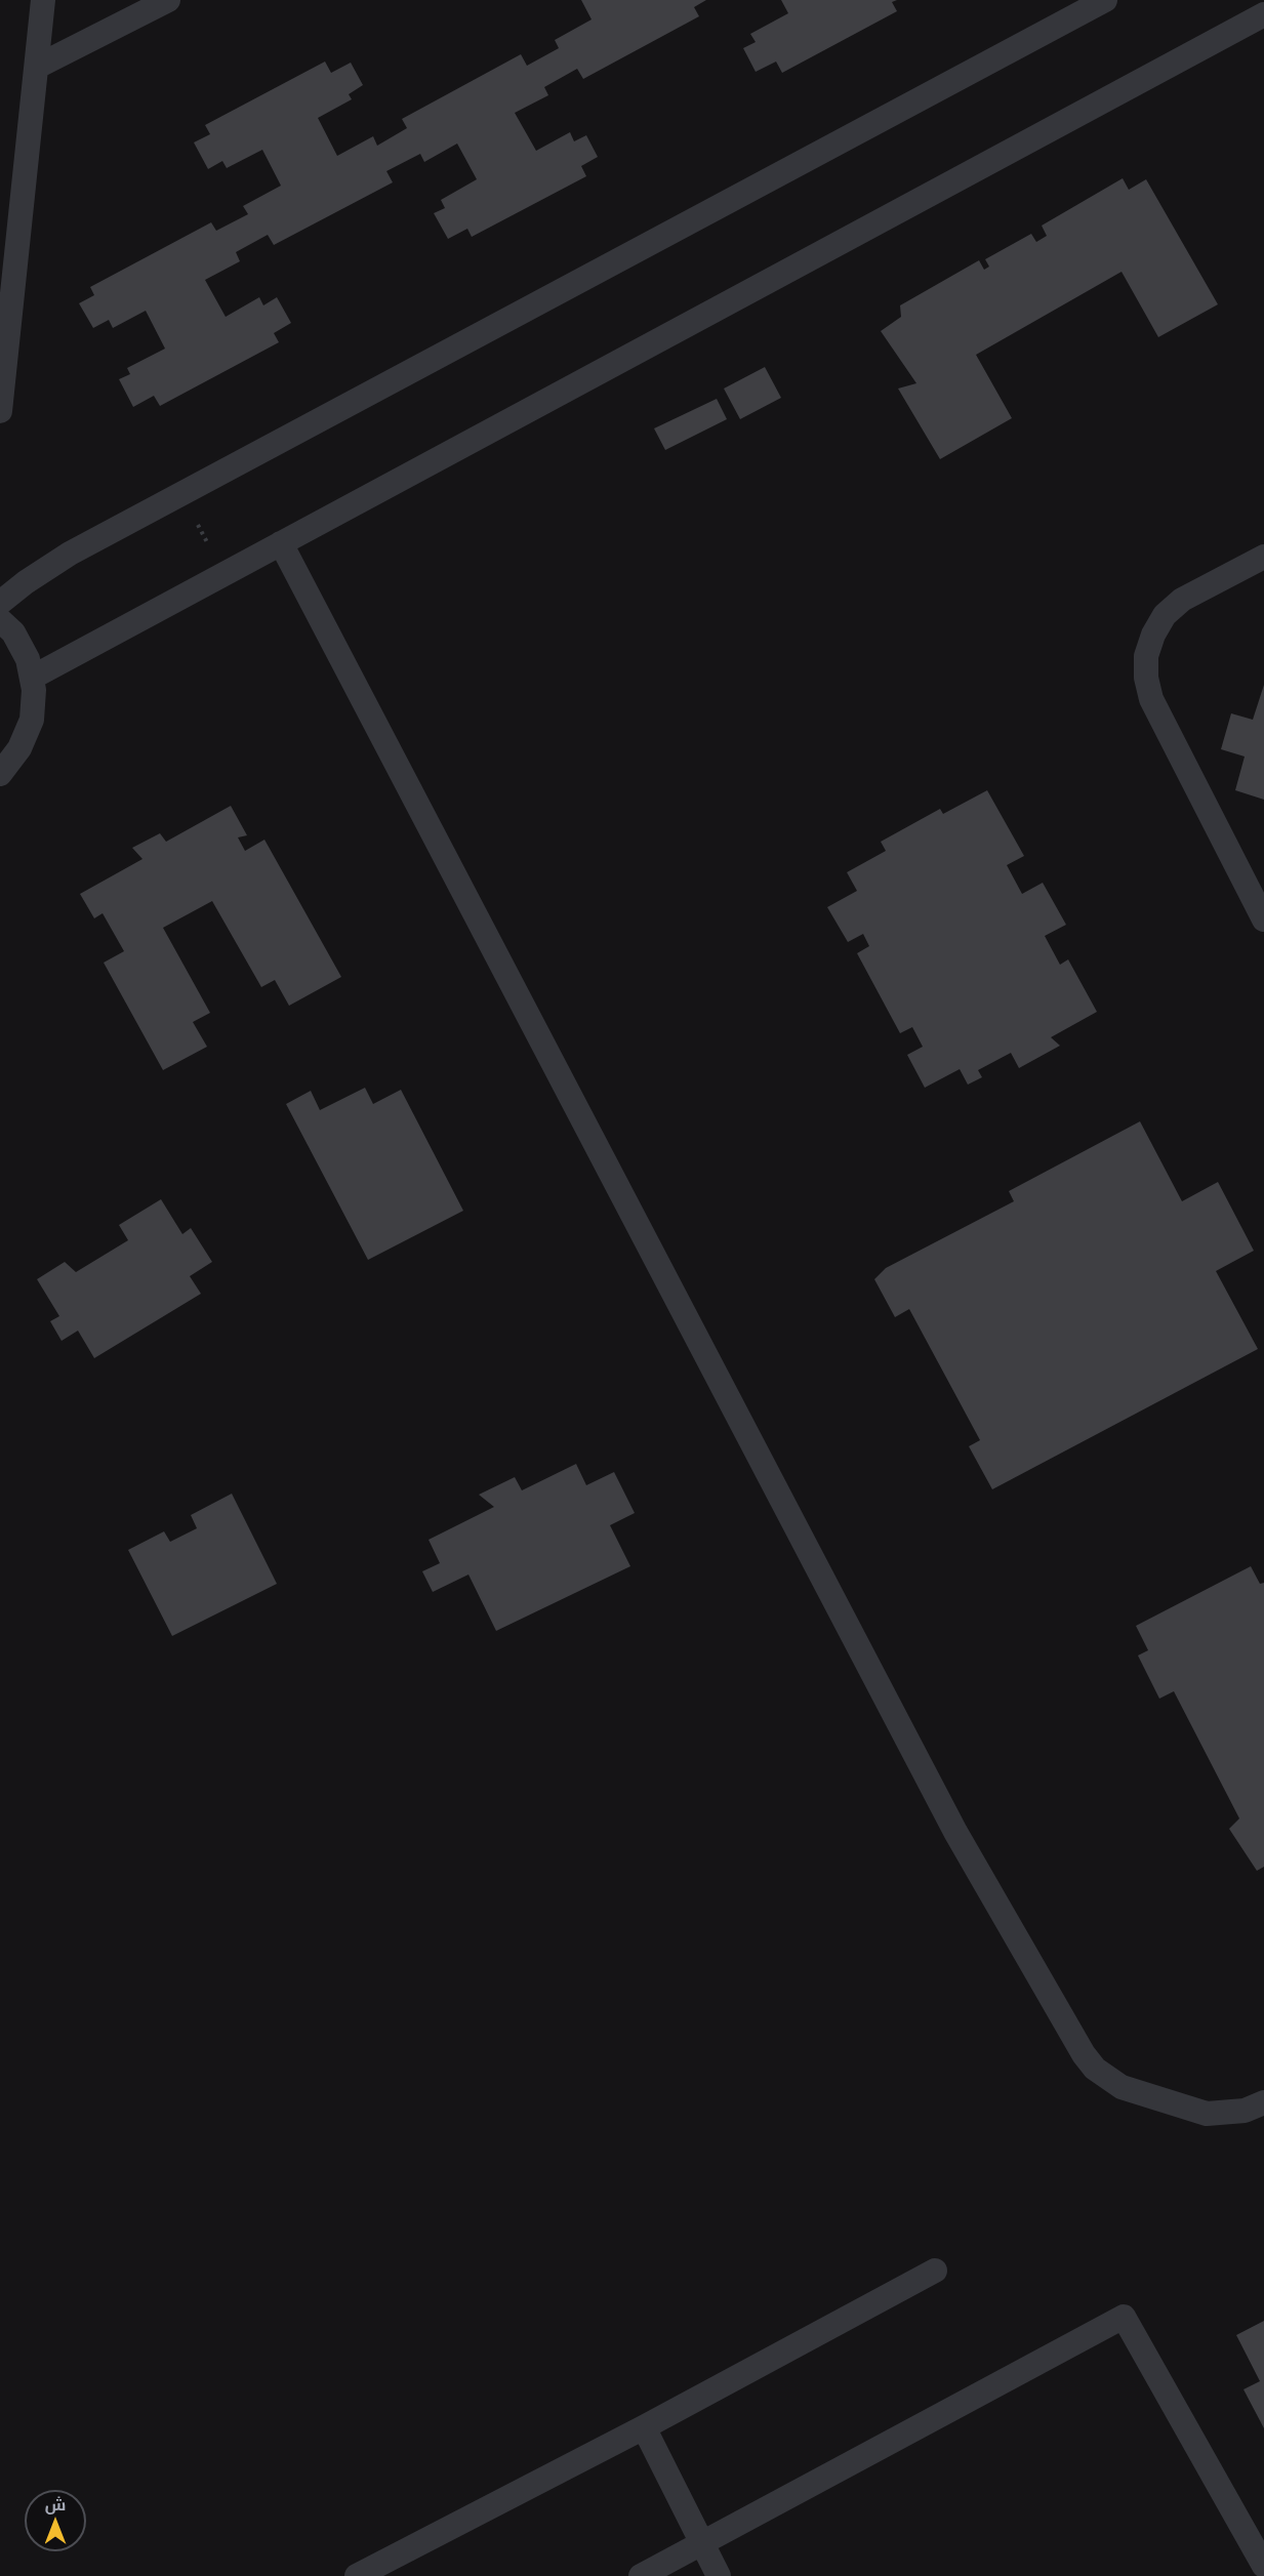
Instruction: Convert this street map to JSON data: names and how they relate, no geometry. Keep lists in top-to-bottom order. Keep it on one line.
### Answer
{"north":"top"}
